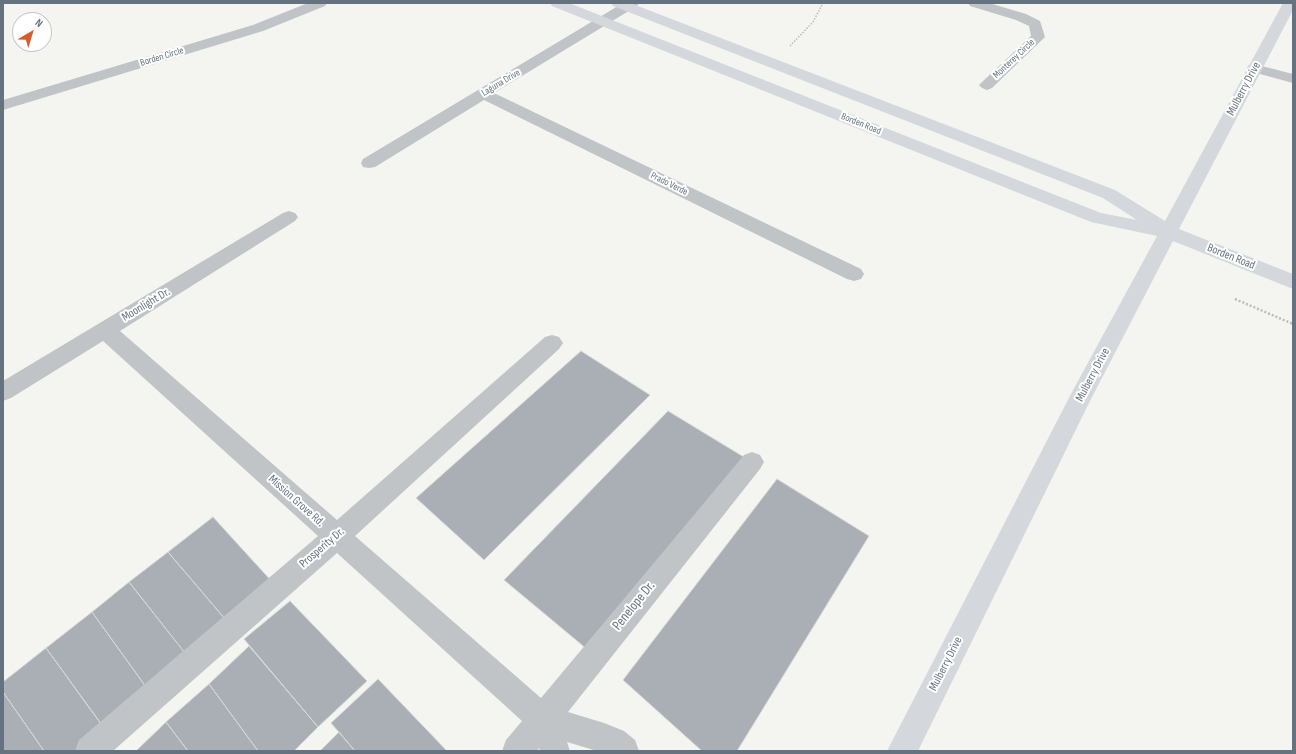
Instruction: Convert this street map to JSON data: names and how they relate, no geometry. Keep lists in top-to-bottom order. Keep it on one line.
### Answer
{"streets":{"main road":["Mulberry Drive","Borden Road"],"street":["Borden Circle","Monterey Circle","Laguna Drive","Prado Verde","Moonlight Dr.","Mission Grove Rd.","Prosperity Dr.","Penelope Dr."]},"crossings":[["Laguna Drive","Borden Road"],["Laguna Drive","Prado Verde"],["Mulberry Drive","Borden Road"],["Moonlight Dr.","Mission Grove Rd."],["Mission Grove Rd.","Prosperity Dr."],["Mission Grove Rd.","Penelope Dr."]],"north":"top right"}
